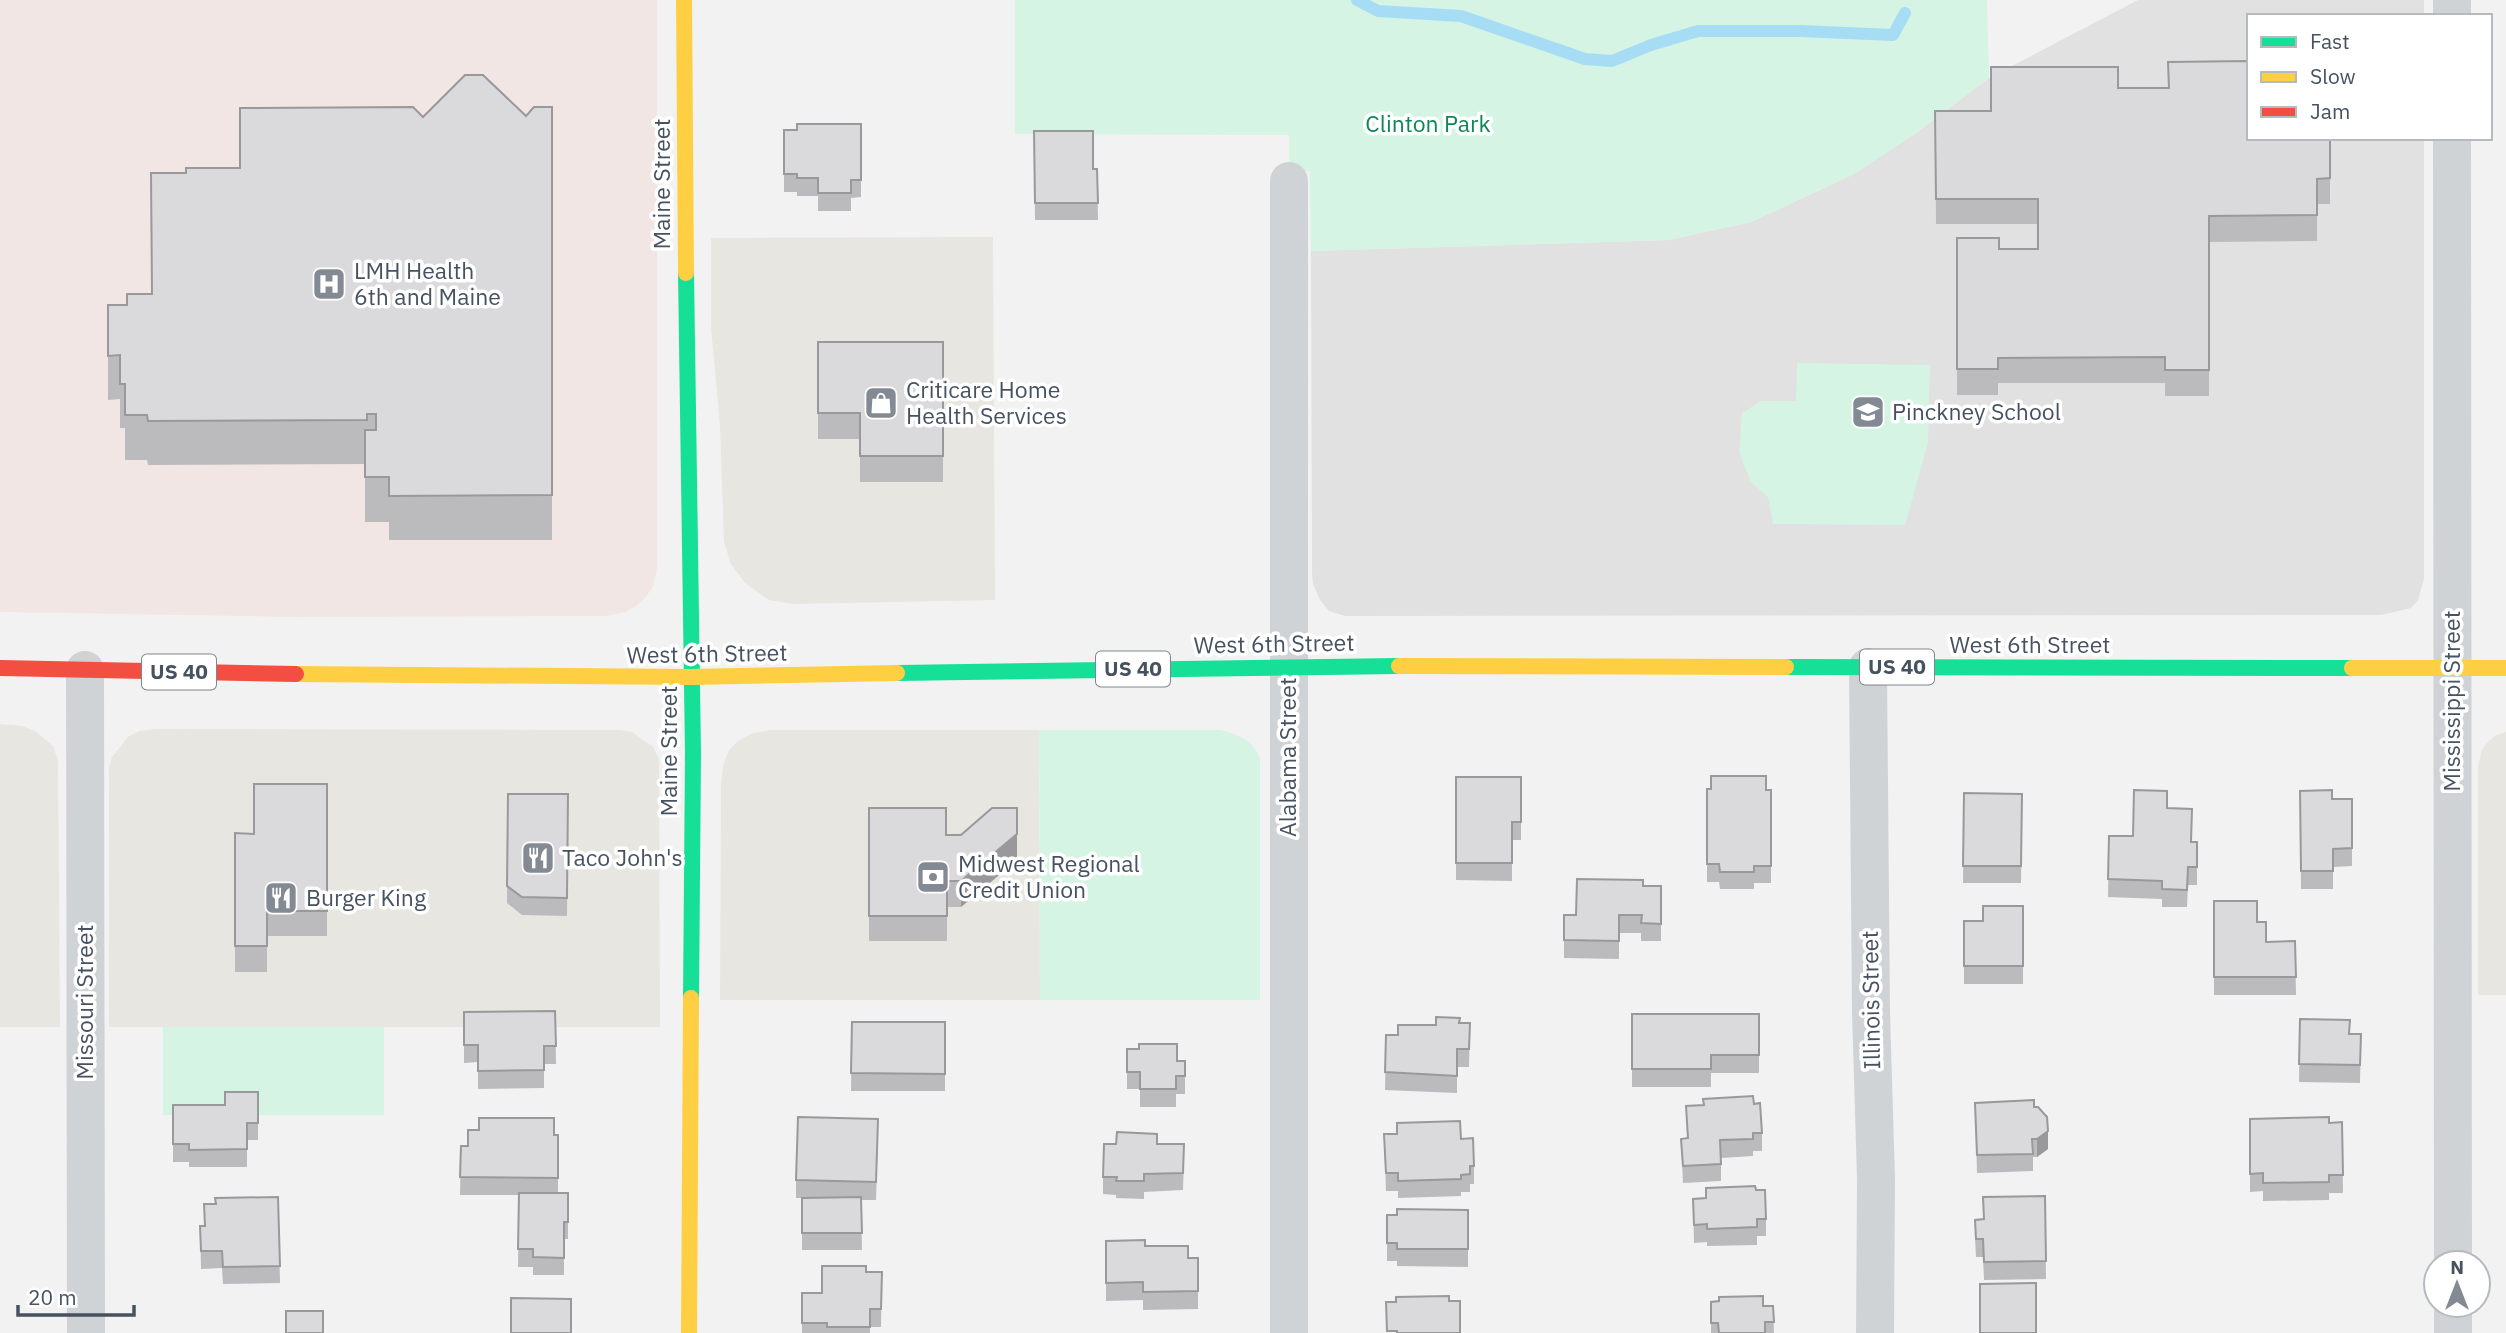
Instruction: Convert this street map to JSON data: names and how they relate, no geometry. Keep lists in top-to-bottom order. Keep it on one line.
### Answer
{"streets":{"main road":["Maine Street","West 6th Street","US 40"],"street":["Mississippi Street","Alabama Street","Illinois Street","Missouri Street"]},"crossings":[["Maine Street","West 6th Street"],["West 6th Street","Mississippi Street"],["West 6th Street","Alabama Street"],["West 6th Street","Illinois Street"],["West 6th Street","Missouri Street"]],"parks":["Clinton Park"],"places":{"hospital":["LMH Health 6th and Maine"],"shop":["Criticare Home Health Services"],"school or university":["Pinckney School"],"restaurant":["Taco John's","Burger King"],"bank":["Midwest Regional Credit Union"]},"legend":["Fast","Slow","Jam"],"scale_bar":"20 m","north":"top"}
